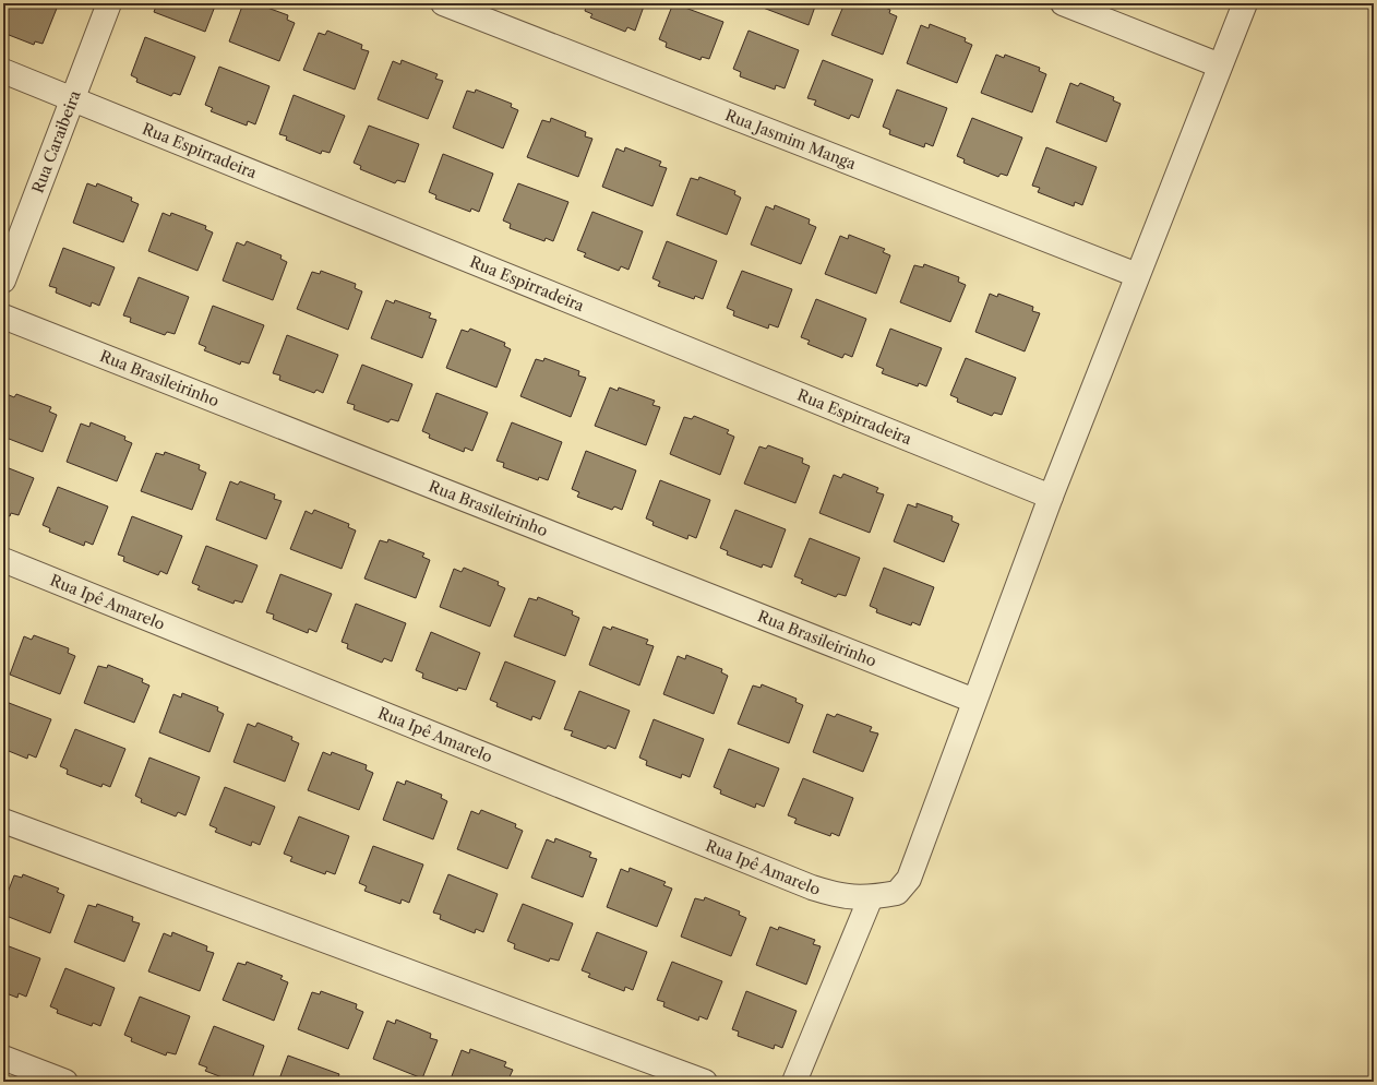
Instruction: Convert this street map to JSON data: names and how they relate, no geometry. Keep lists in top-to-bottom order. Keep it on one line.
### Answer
{"streets":{"street":["Rua Jasmim Manga","Rua Caraibeira","Rua Espirradeira","Rua Brasileirinho","Rua Ipê Amarelo"]},"crossings":[["Rua Jasmim Manga","Rua Ipê Amarelo"],["Rua Caraibeira","Rua Espirradeira"],["Rua Espirradeira","Rua Ipê Amarelo"],["Rua Brasileirinho","Rua Ipê Amarelo"]]}
